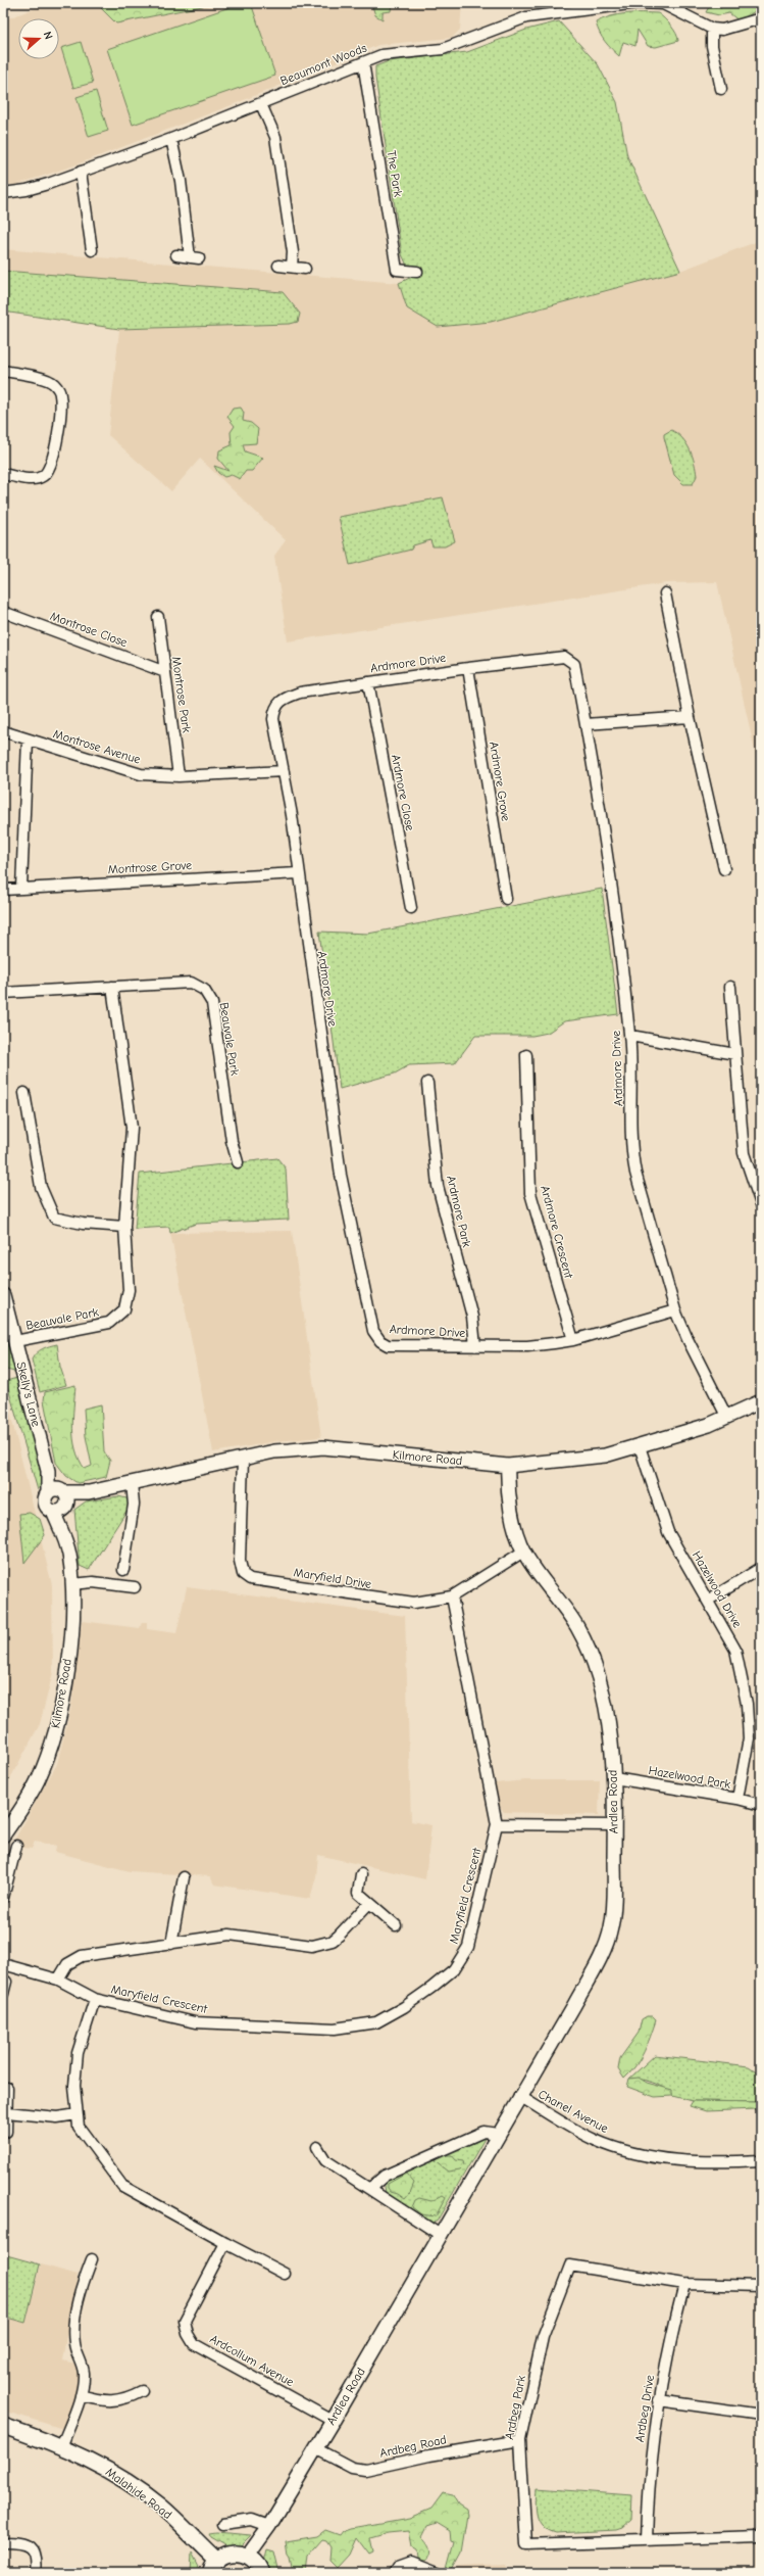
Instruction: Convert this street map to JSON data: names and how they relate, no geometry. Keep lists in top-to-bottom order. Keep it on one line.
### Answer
{"streets":{"main road":["Malahide Road"],"street":["Beaumont Woods","The Park","Montrose Close","Ardmore Drive","Montrose Park","Montrose Avenue","Ardmore Grove","Ardmore Close","Montrose Grove","Beauvale Park","Ardmore Park","Ardmore Crescent","Skelly's Lane","Kilmore Road","Maryfield Drive","Hazelwood Drive","Hazelwood Park","Ardlea Road","Maryfield Crescent","Chanel Avenue","Ardcollum Avenue","Ardbeg Park","Ardbeg Drive","Ardbeg Road"]},"crossings":[["Beaumont Woods","The Park"],["Montrose Close","Montrose Park"],["Ardmore Drive","Montrose Avenue"],["Ardmore Drive","Ardmore Grove"],["Ardmore Drive","Ardmore Close"],["Ardmore Drive","Montrose Grove"],["Ardmore Drive","Ardmore Park"],["Ardmore Drive","Ardmore Crescent"],["Ardmore Drive","Kilmore Road"],["Montrose Park","Montrose Avenue"],["Beauvale Park","Skelly's Lane"],["Skelly's Lane","Kilmore Road"],["Kilmore Road","Maryfield Drive"],["Kilmore Road","Hazelwood Drive"],["Kilmore Road","Ardlea Road"],["Maryfield Drive","Ardlea Road"],["Maryfield Drive","Maryfield Crescent"],["Hazelwood Drive","Hazelwood Park"],["Hazelwood Park","Ardlea Road"],["Ardlea Road","Chanel Avenue"],["Ardlea Road","Ardcollum Avenue"],["Ardlea Road","Ardbeg Road"],["Ardbeg Park","Ardbeg Drive"],["Ardbeg Park","Ardbeg Road"]],"north":"right"}
